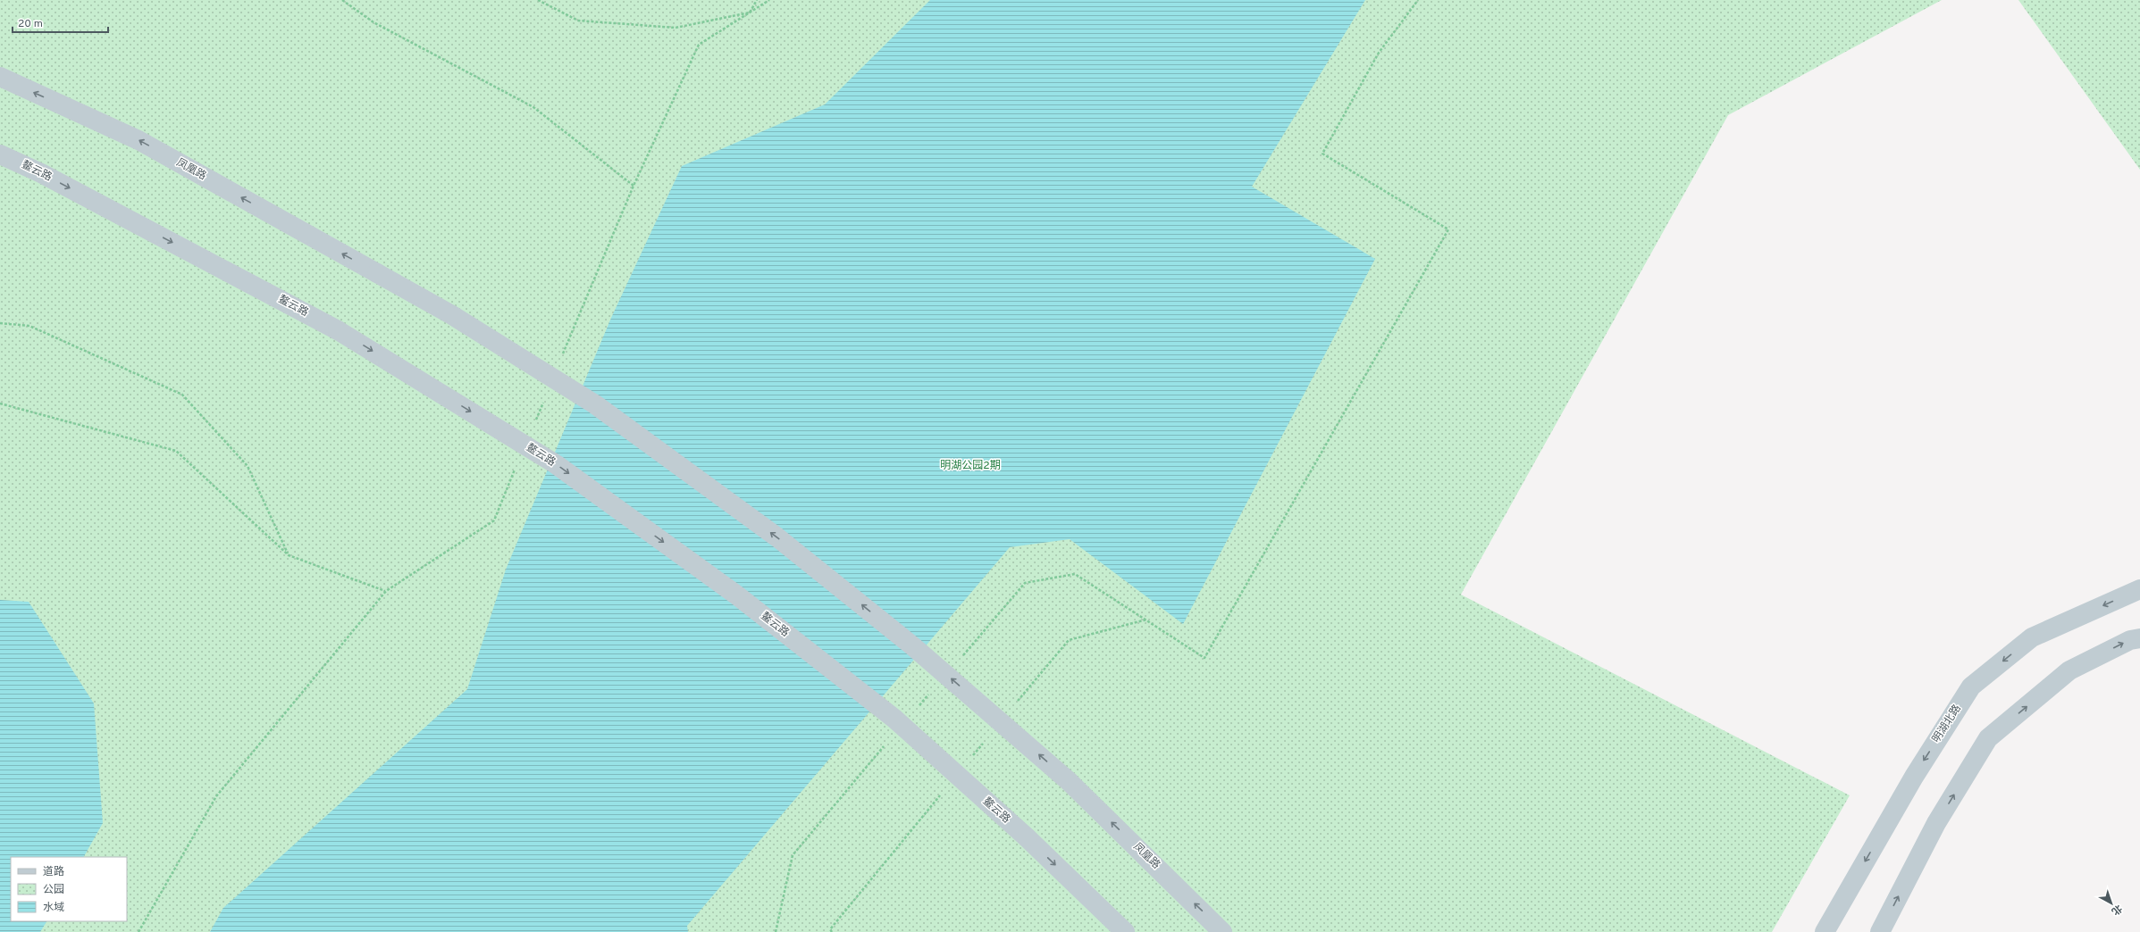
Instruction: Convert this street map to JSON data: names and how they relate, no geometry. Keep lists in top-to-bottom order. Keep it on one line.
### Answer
{"streets":{"street":["凤凰路","鳌云路","明湖北路"]},"one_way":["凤凰路","鳌云路"],"parks":["明湖公园2期"],"legend":["道路","公园","水域"],"scale_bar":"20 m","north":"bottom right"}
